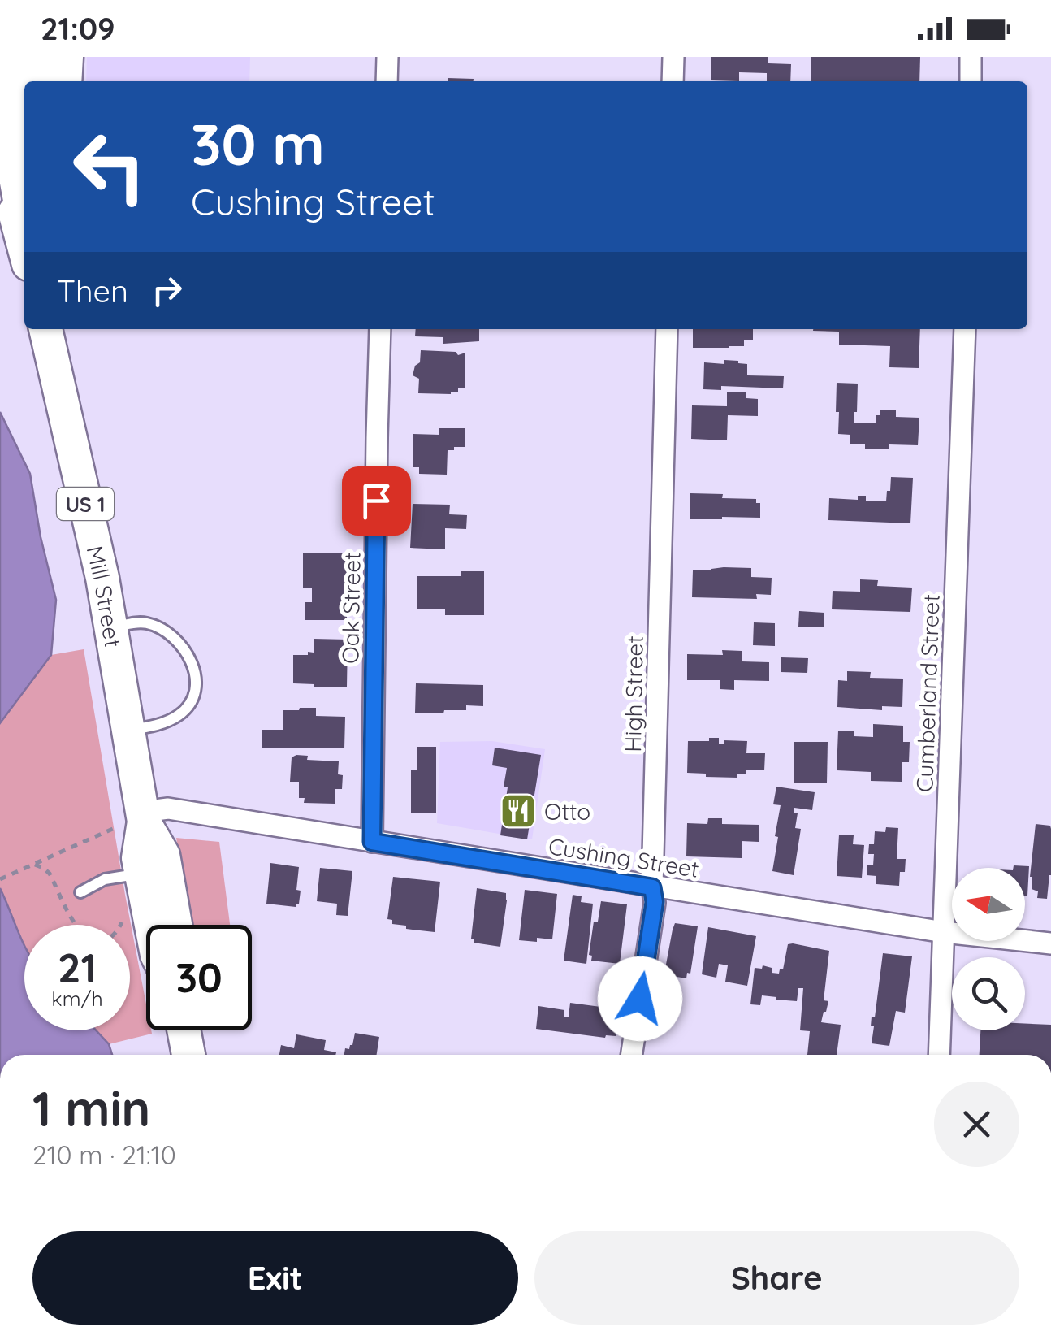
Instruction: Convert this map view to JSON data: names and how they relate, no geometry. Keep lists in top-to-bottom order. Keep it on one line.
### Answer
{"streets":{"highway":["US 1","Mill Street"],"street":["Oak Street","Cumberland Street","High Street","Cushing Street"]},"crossings":[["Mill Street","Cushing Street"],["Oak Street","Cushing Street"],["Cumberland Street","Cushing Street"],["High Street","Cushing Street"]],"places":{"restaurant":["Otto"]},"north":"left","page":{"status":"21:09","turn":["30 m","Cushing Street"],"then":"Then","speed":"21 km/h","limit":"30","heading":["1 min","210 m · 21:10"],"buttons":["Exit","Share"]}}
